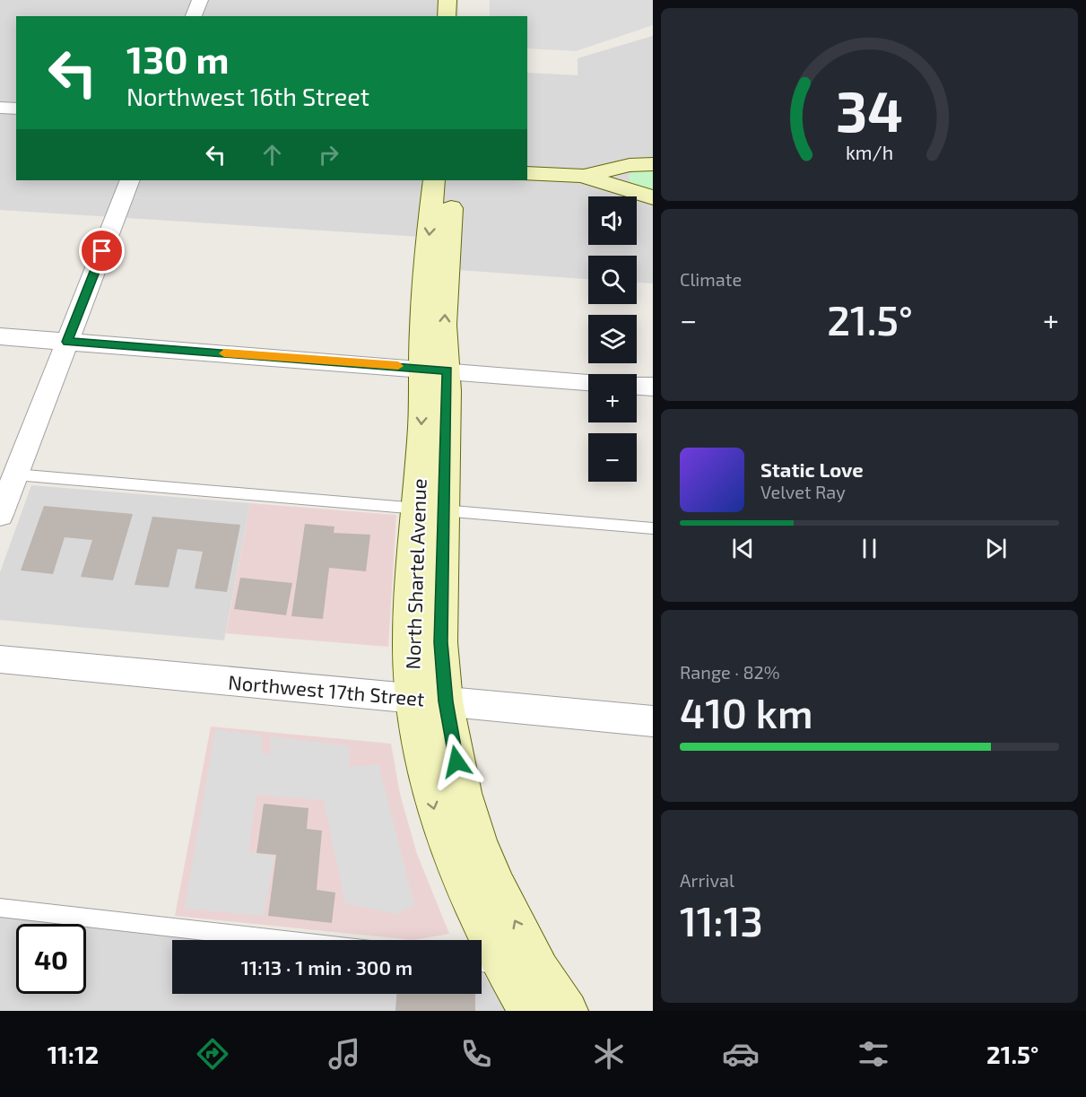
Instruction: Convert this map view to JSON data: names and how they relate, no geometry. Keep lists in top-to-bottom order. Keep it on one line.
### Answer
{"streets":{"street":["North Shartel Avenue","Northwest 17th Street"]},"crossings":[["North Shartel Avenue","Northwest 17th Street"]],"page":{"turn":["130 m","Northwest 16th Street"],"map_buttons":["+","−"],"tile":["Climate",["Range · 82%","410 km"],["Arrival","11:13"]],"heat":["−","21.5°","+"],"song":["Static Love","Velvet Ray"],"limit":"40","trip":"11:13 · 1 min · 300 m","tabs":["11:12","21.5°"],"gauge":["34","km/h"]}}
